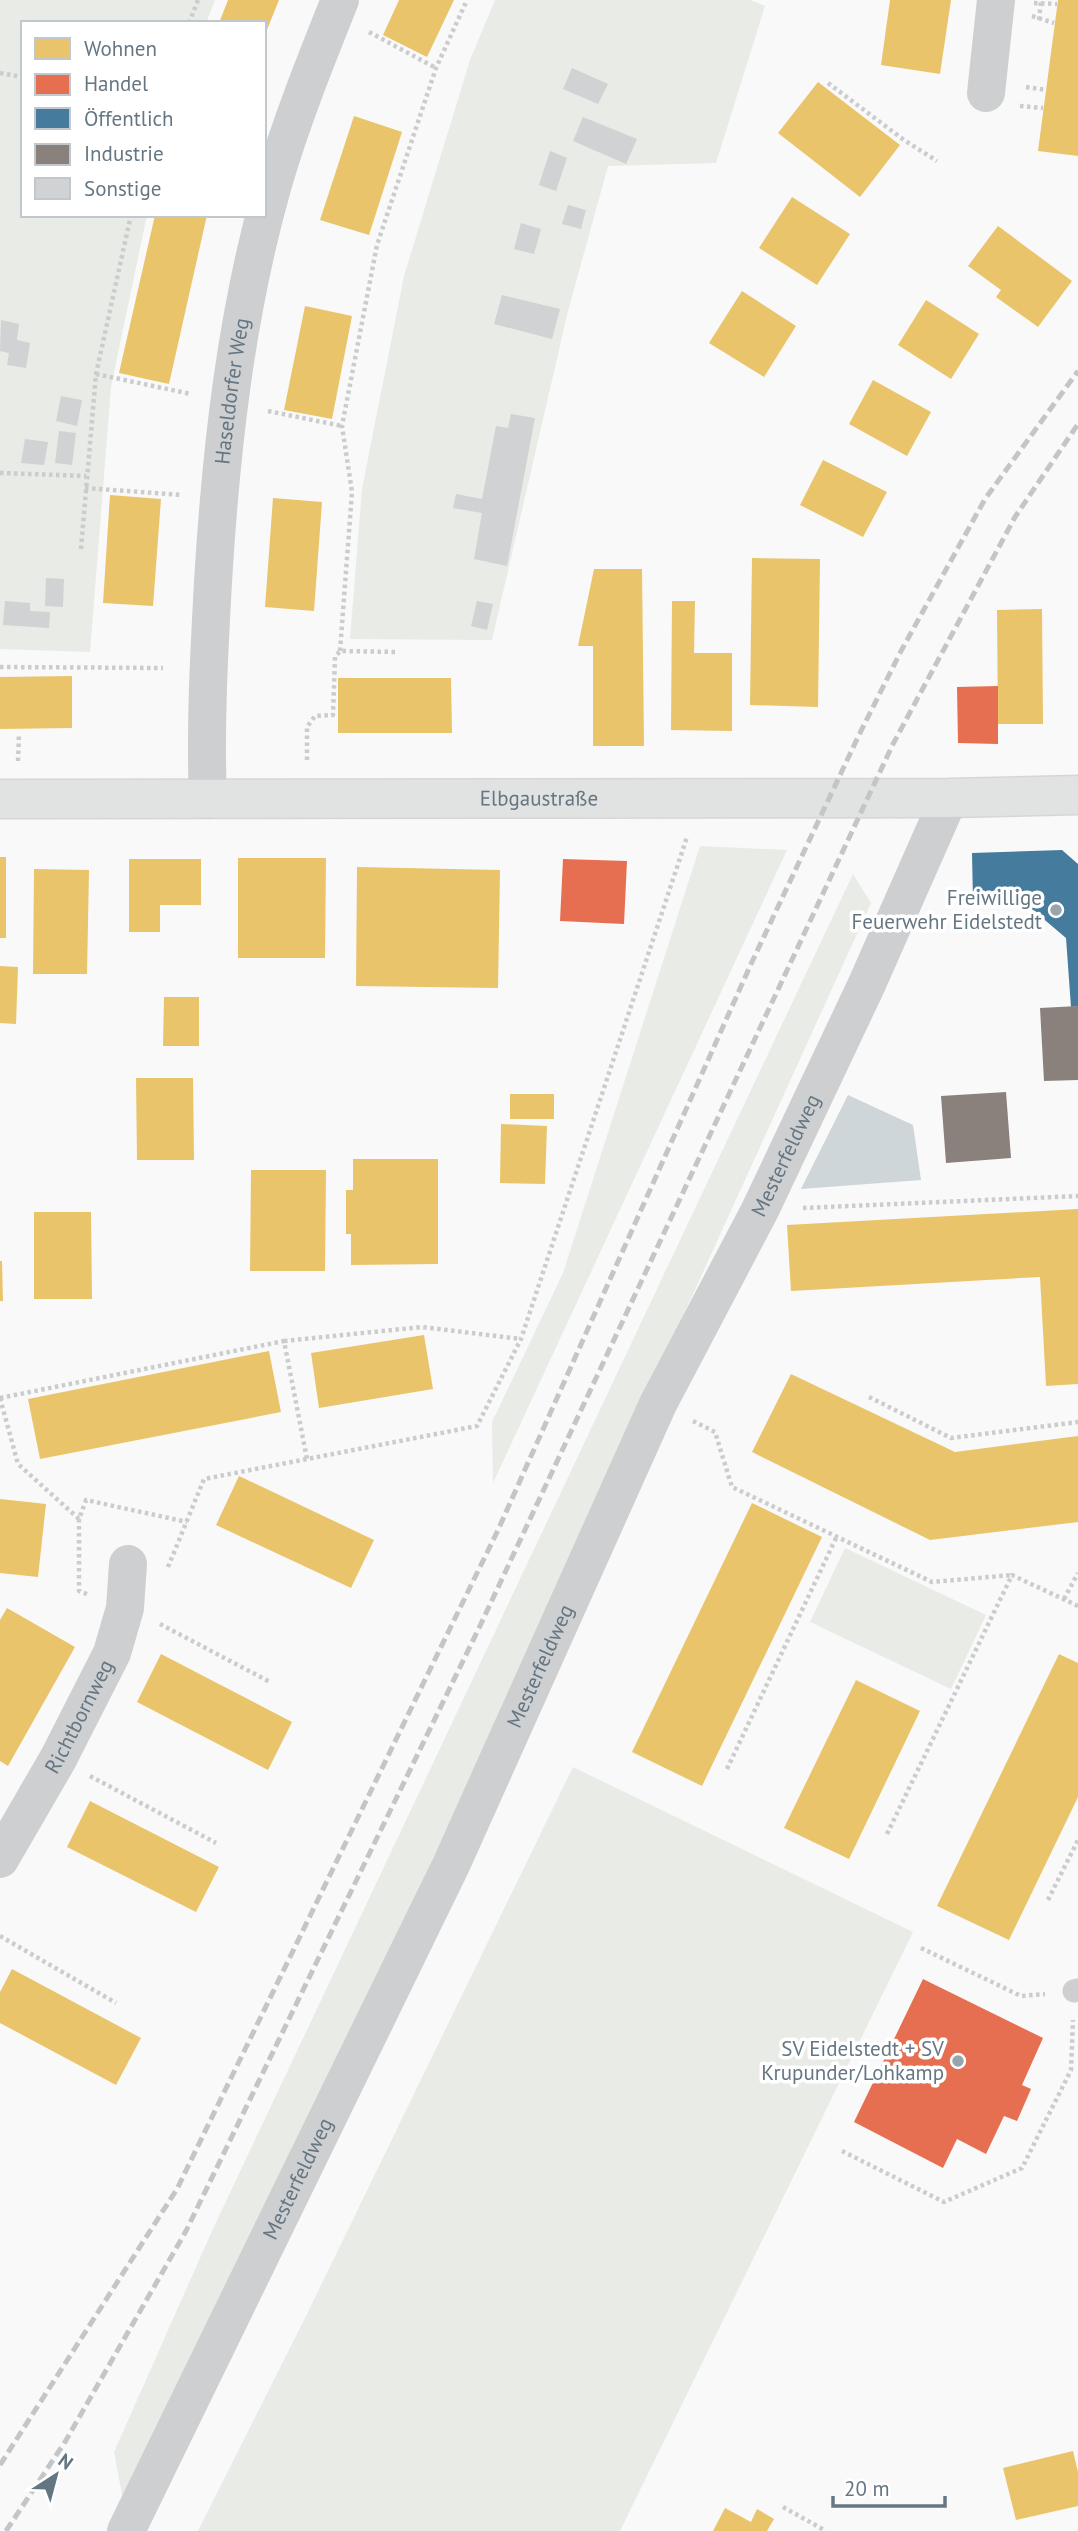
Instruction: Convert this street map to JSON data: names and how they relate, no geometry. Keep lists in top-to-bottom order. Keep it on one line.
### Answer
{"streets":{"main road":["Elbgaustraße"],"street":["Haseldorfer Weg","Mesterfeldweg","Richtbornweg"]},"crossings":[["Haseldorfer Weg","Elbgaustraße"],["Elbgaustraße","Mesterfeldweg"]],"places":["Freiwillige Feuerwehr Eidelstedt","SV Eidelstedt + SV Krupunder/Lohkamp"],"legend":["Wohnen","Handel","Öffentlich","Industrie","Sonstige"],"scale_bar":"20 m","north":"top right"}
